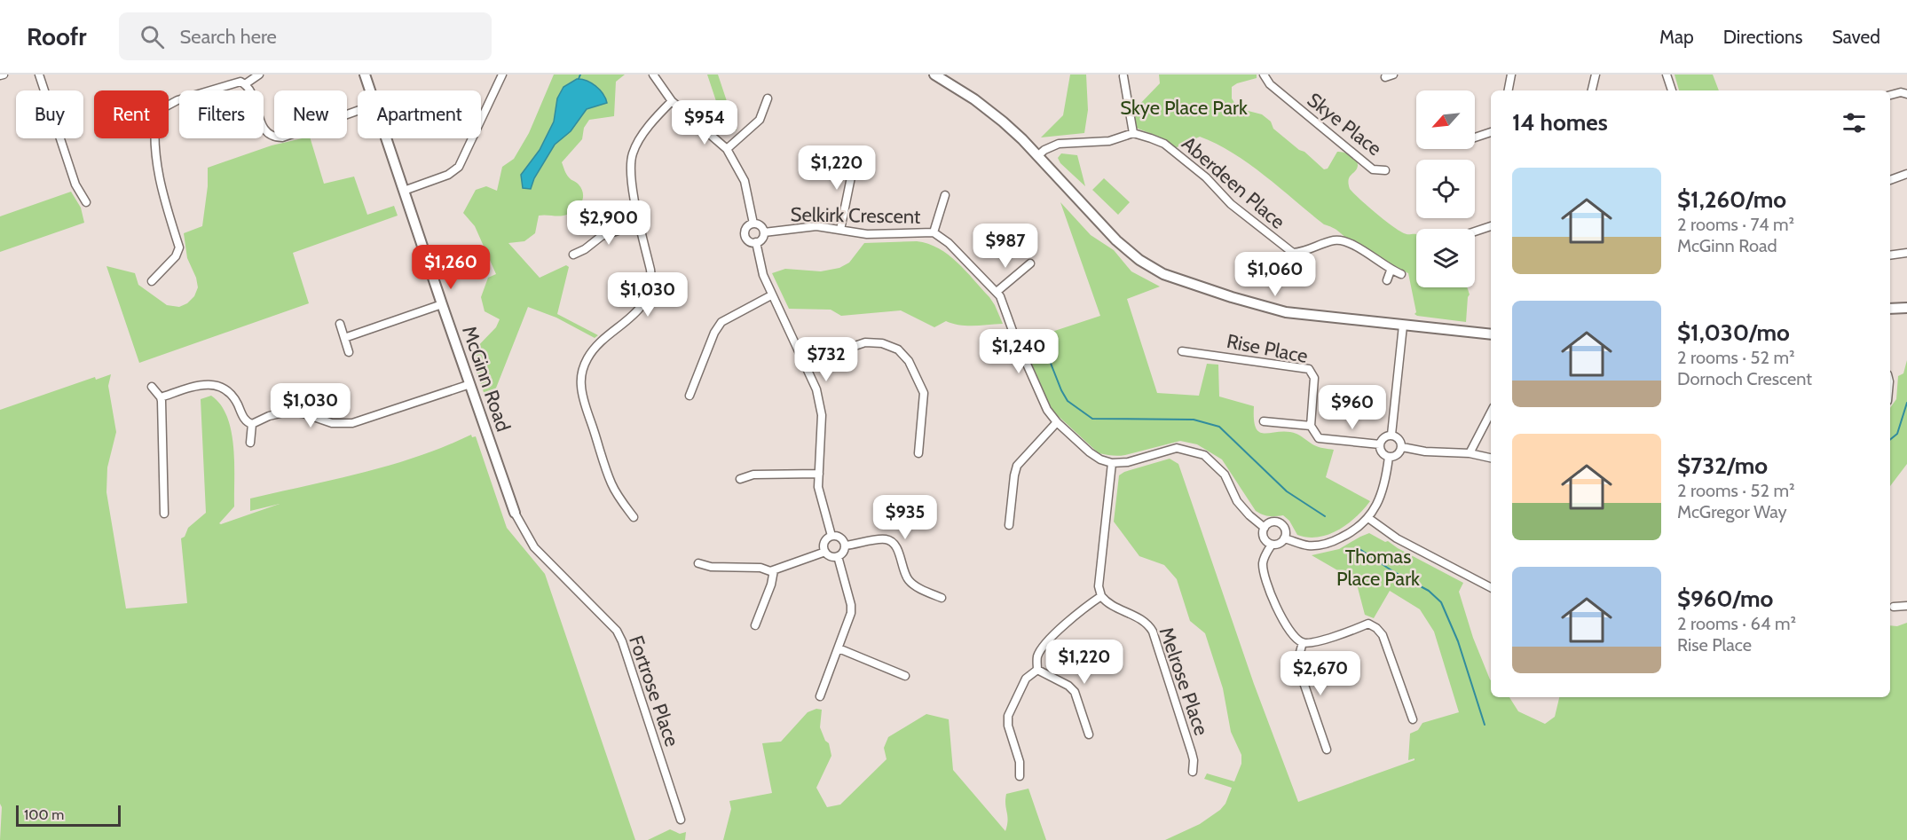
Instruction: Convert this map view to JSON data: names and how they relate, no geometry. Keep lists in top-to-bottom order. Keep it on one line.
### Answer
{"streets":{"street":["Skye Place","Aberdeen Place","Selkirk Crescent","Rise Place","McGinn Road","Melrose Place","Fortrose Place"]},"crossings":[["McGinn Road","Fortrose Place"]],"parks":["Skye Place Park","Thomas Place Park"],"scale_bar":"100 m","north":"bottom left","page":{"header":"Roofr","search":"Search here","nav":["Map","Directions","Saved"],"chip":["Buy","Rent","Filters","New","Apartment"],"heading":"14 homes","price":["$954","$1,220","$2,900","$987","$1,260","$1,060","$1,030","$1,240","$732","$1,030","$960","$935","$1,220","$2,670"],"list":[{"name":"$1,260/mo","note":"2 rooms · 74 m² · McGinn Road"},{"name":"$1,030/mo","note":"2 rooms · 52 m² · Dornoch Crescent"},{"name":"$732/mo","note":"2 rooms · 52 m² · McGregor Way"},{"name":"$960/mo","note":"2 rooms · 64 m² · Rise Place"}],"scale":"100 m"}}
